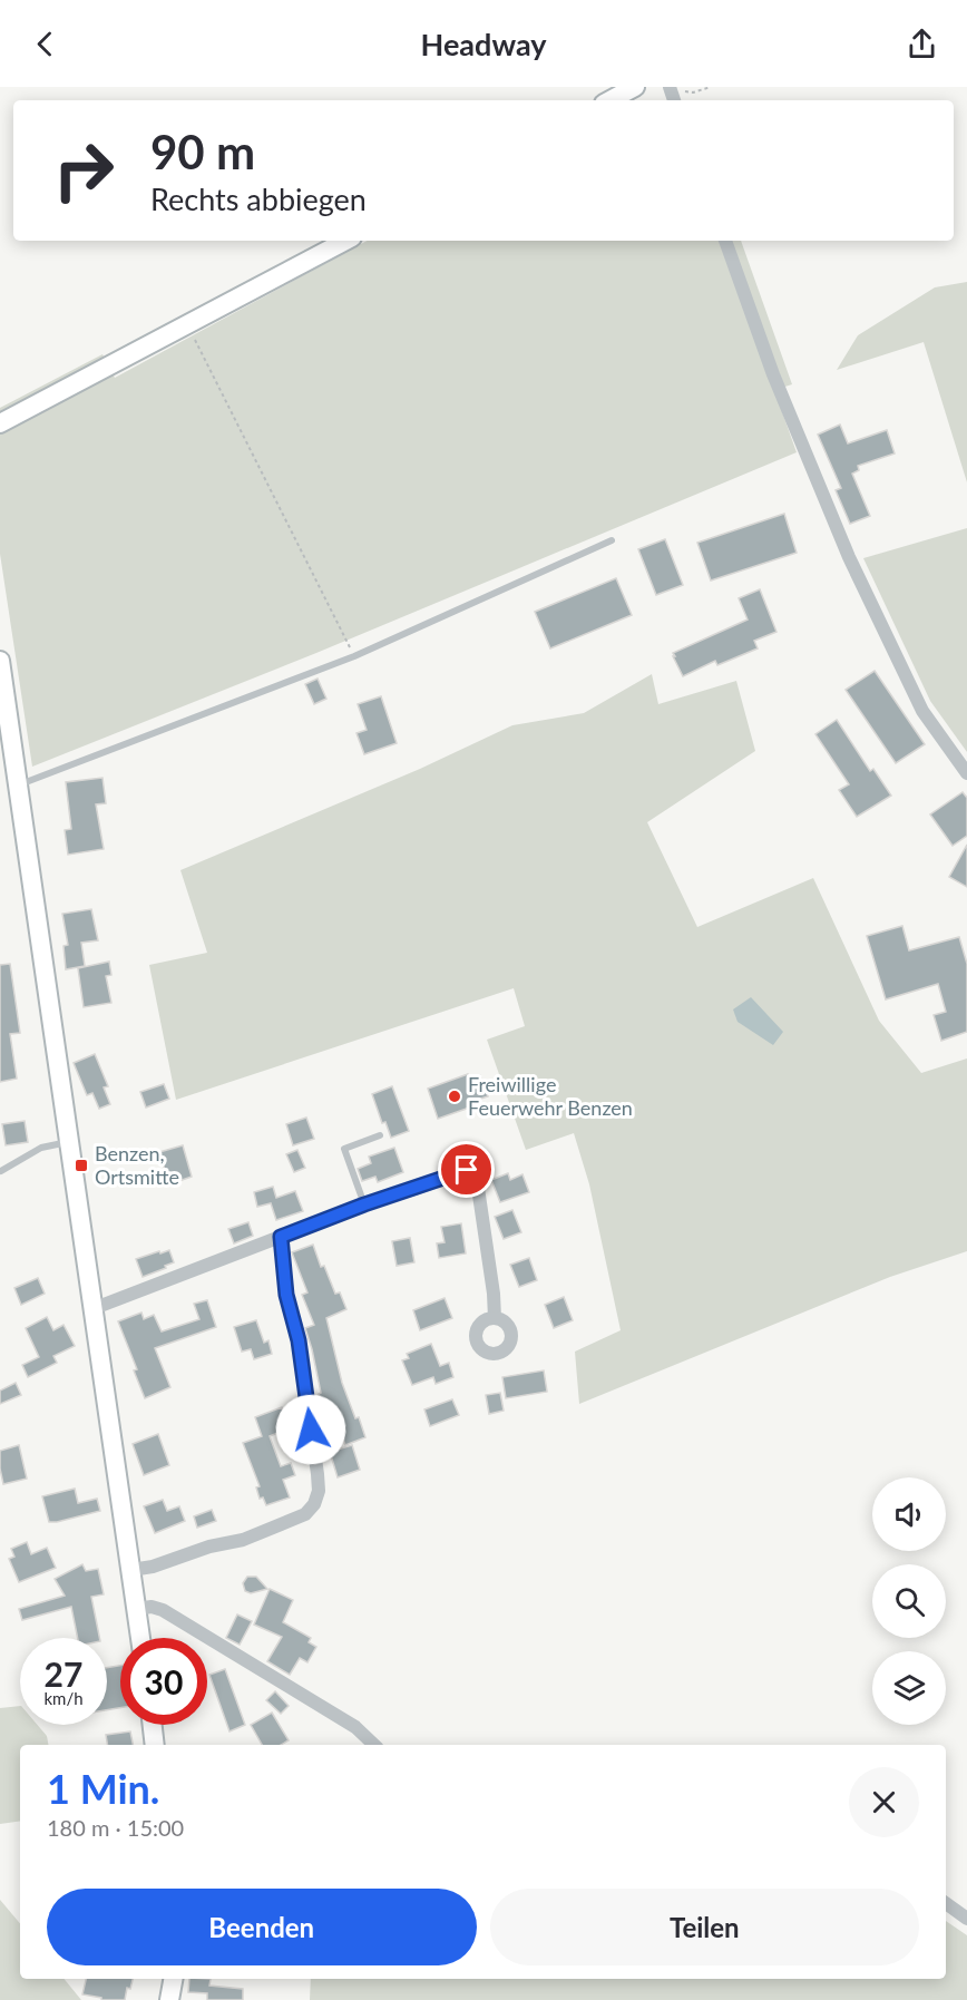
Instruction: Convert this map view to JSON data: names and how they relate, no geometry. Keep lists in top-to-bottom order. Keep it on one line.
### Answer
{"places":{"other":["Freiwillige Feuerwehr Benzen"],"transit":["Benzen, Ortsmitte"]},"page":{"header":"Headway","turn":["90 m","Rechts abbiegen"],"speed":"27 km/h","limit":"30","heading":["1 Min.","180 m · 15:00"],"buttons":["Beenden","Teilen"]}}
